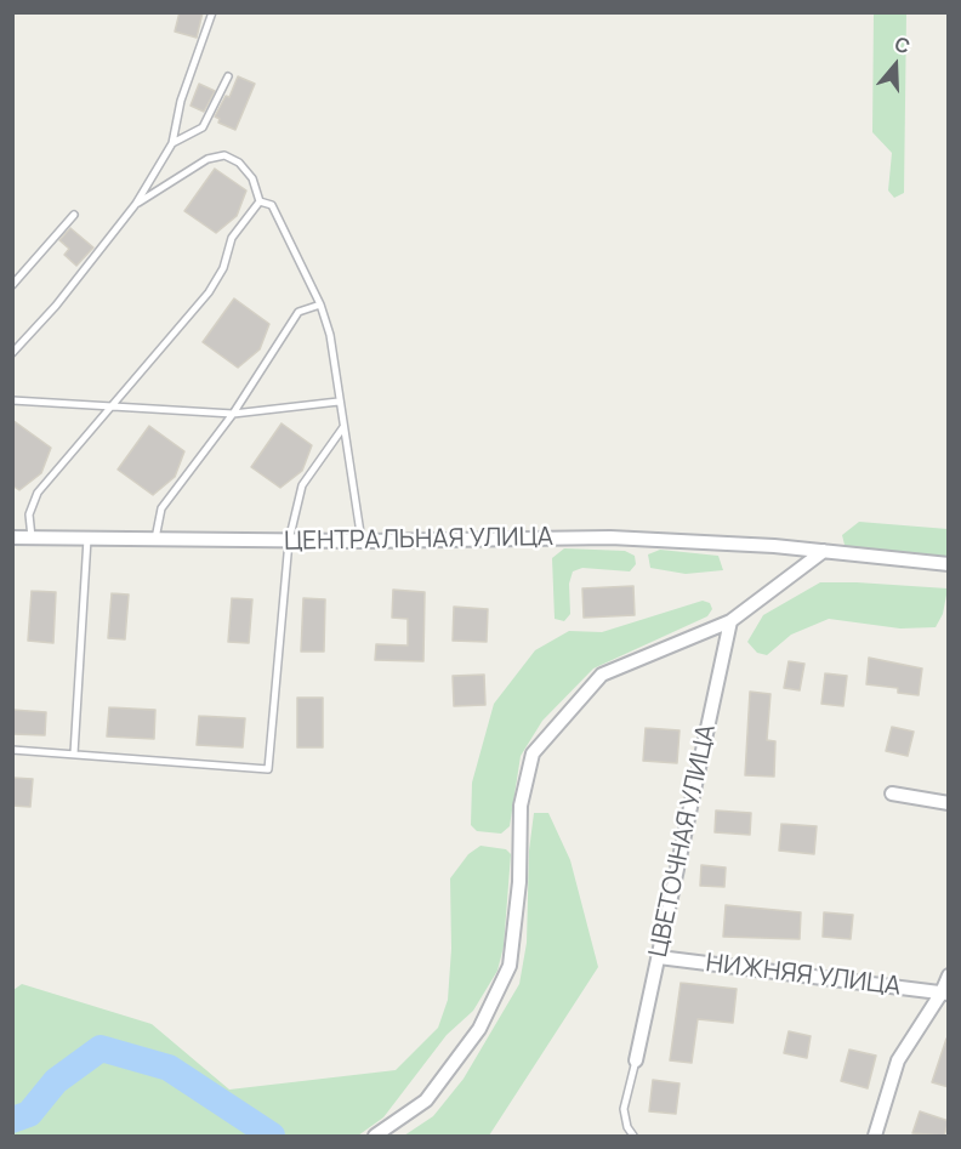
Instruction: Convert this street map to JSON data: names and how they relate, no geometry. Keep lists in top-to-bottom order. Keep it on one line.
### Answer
{"streets":{"street":["ЦЕНТРАЛЬНАЯ УЛИЦА","ЦВЕТОЧНАЯ УЛИЦА","НИЖНЯЯ УЛИЦА"]},"crossings":[["ЦВЕТОЧНАЯ УЛИЦА","НИЖНЯЯ УЛИЦА"]],"north":"top"}
